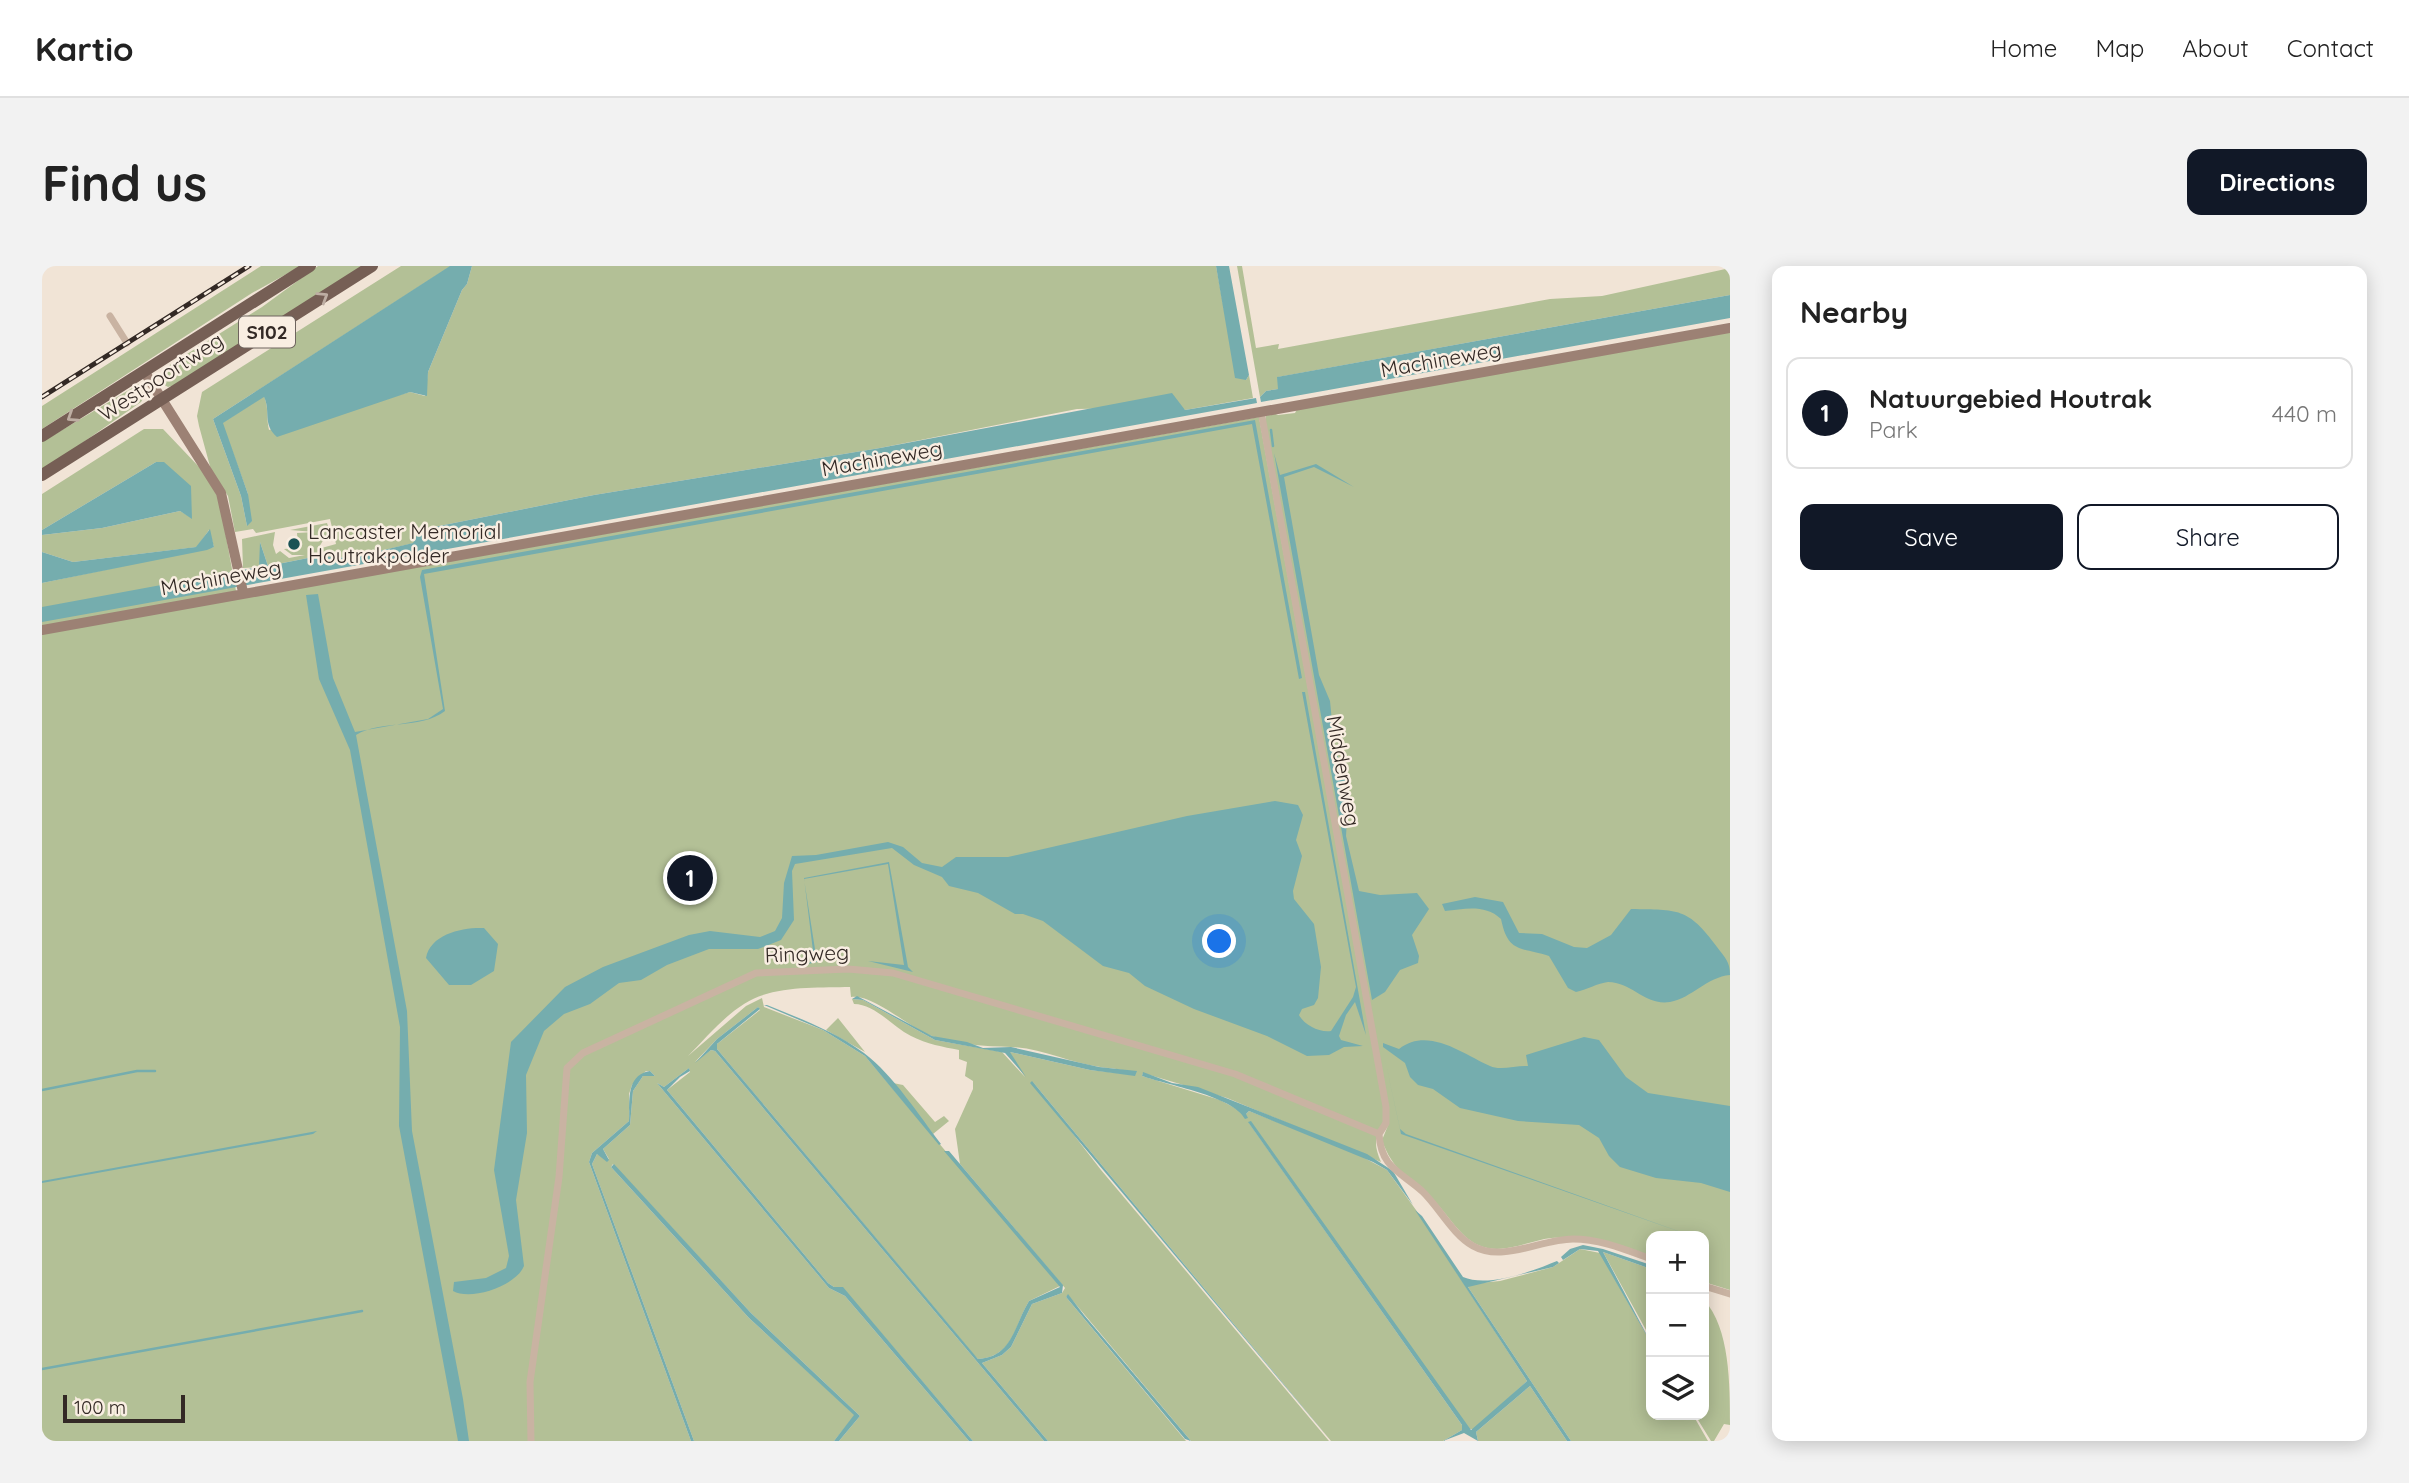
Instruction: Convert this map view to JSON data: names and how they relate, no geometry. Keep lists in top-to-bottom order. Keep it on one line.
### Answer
{"streets":{"main road":["S102","Westpoortweg"],"street":["Machineweg","Middenweg","Ringweg"]},"crossings":[["Machineweg","Middenweg"],["Middenweg","Ringweg"]],"places":["Lancaster Memorial Houtrakpolder"],"scale_bar":"100 m","page":{"header":"Kartio","nav":["Home","Map","About","Contact"],"buttons":["Directions",["Save","Share"]],"title":"Find us","heading":"Nearby","list":[{"mark":"1","name":"Natuurgebied Houtrak","note":"Park","value":"440 m"}],"pins":"1","map_buttons":["+","−"],"scale":"100 m"}}
